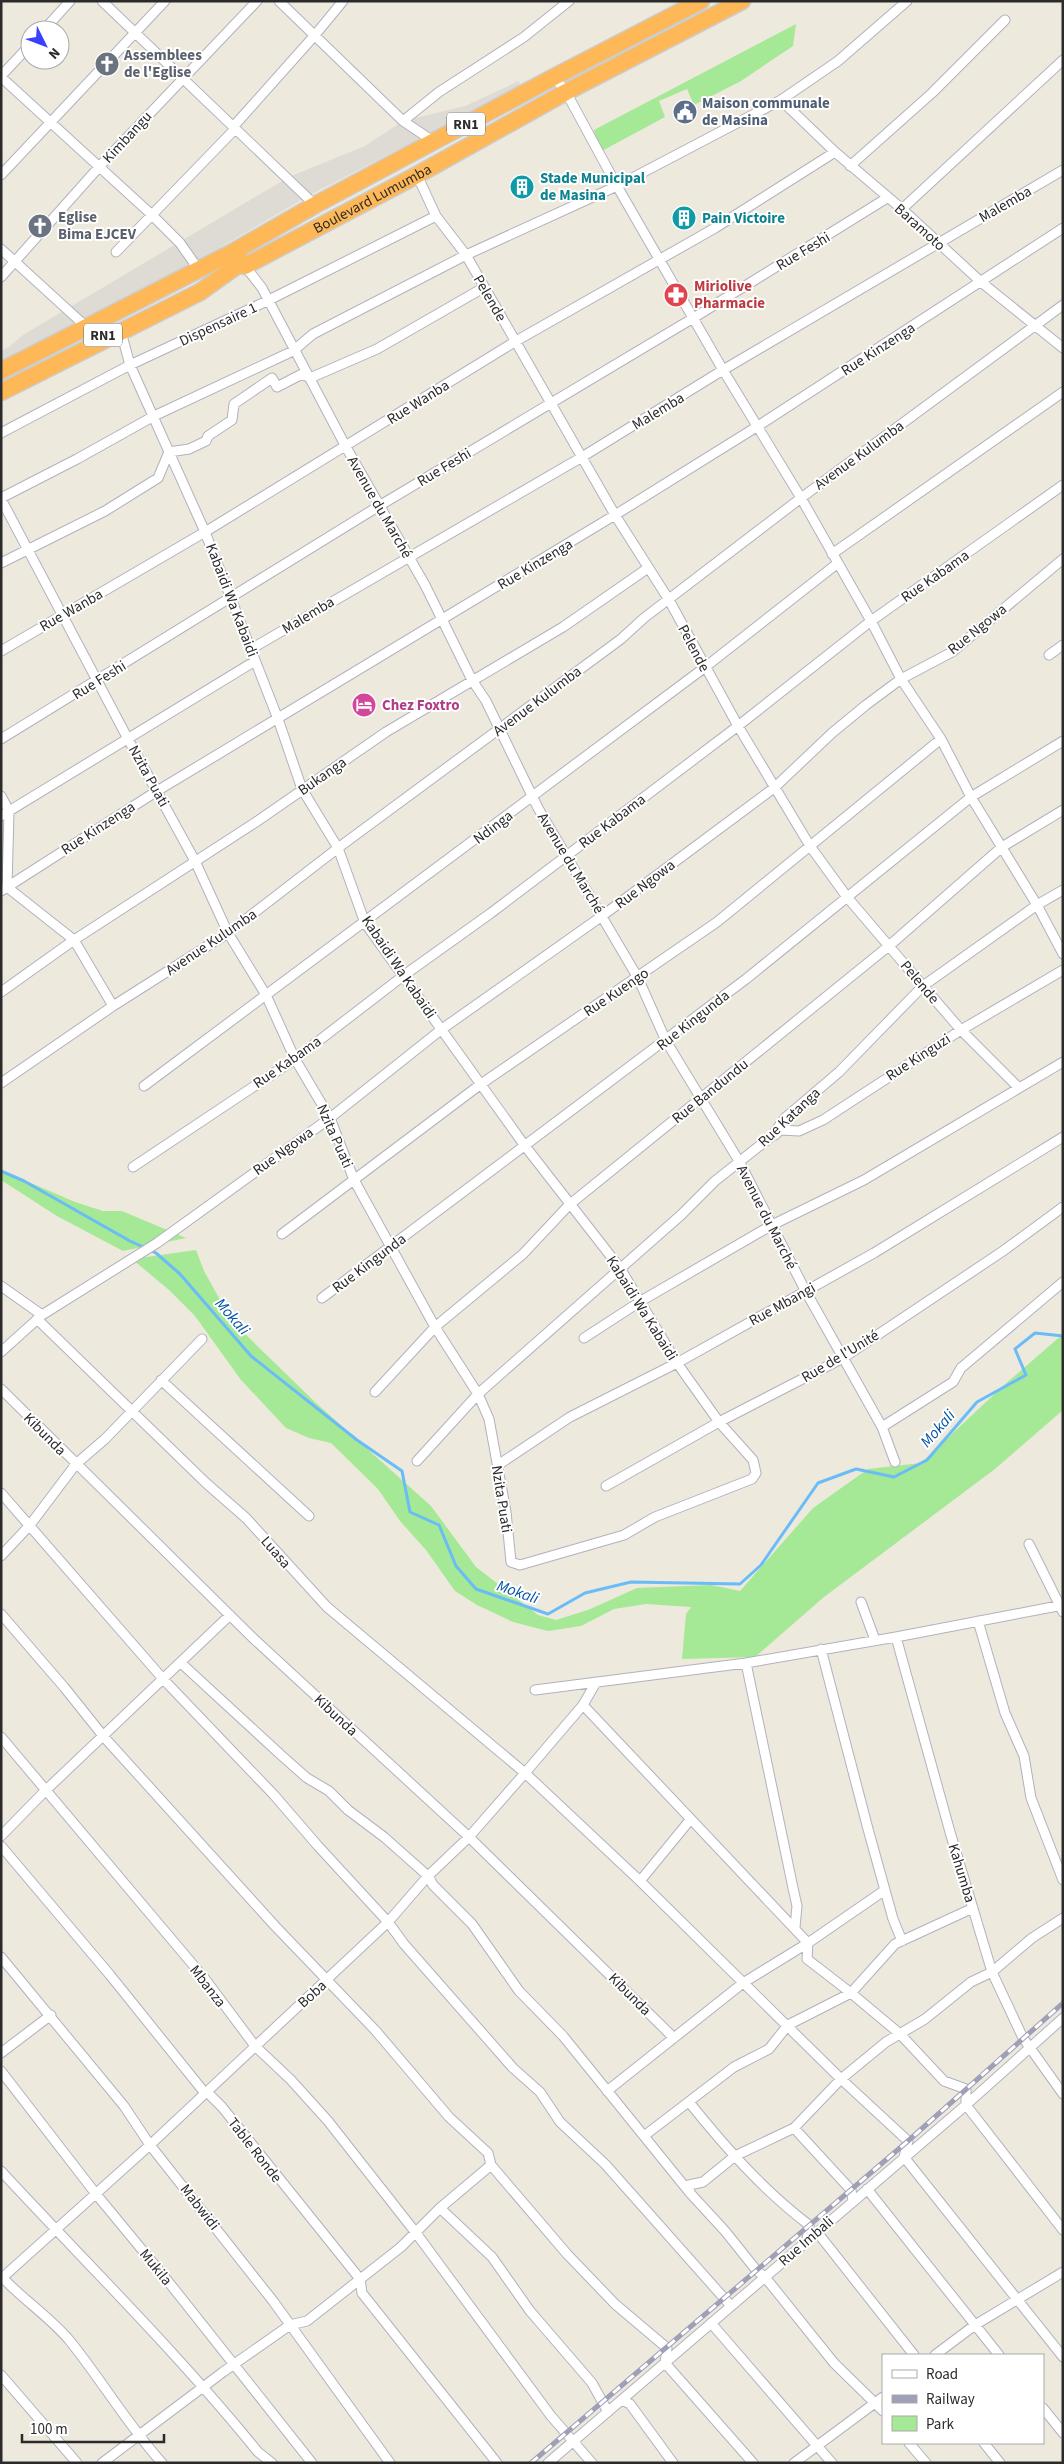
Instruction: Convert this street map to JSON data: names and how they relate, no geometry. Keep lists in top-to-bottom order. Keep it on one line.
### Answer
{"streets":{"highway":["RN1","Boulevard Lumumba"],"street":["Kimbangu","Malemba","Baramoto","Rue Feshi","Pelende","Dispensaire 1","Rue Kinzenga","Rue Wanba","Avenue Kulumba","Avenue du Marché","Rue Kabama","Kabaidi Wa Kabaidi","Rue Ngowa","Nzita Puati","Bukanga","Ndinga","Rue Kuengo","Rue Kingunda","Rue Kinguzi","Rue Bandundu","Rue Katanga","Rue Mbangi","Rue de l'Unité","Kibunda","Luasa","Kahumba","Mbanza","Boba","Table Ronde","Mabwidi","Rue Imbali","Mukila"]},"crossings":[["Boulevard Lumumba","Pelende"],["Boulevard Lumumba","Avenue du Marché"],["Malemba","Baramoto"],["Malemba","Pelende"],["Malemba","Avenue du Marché"],["Malemba","Kabaidi Wa Kabaidi"],["Baramoto","Rue Feshi"],["Baramoto","Rue Kinzenga"],["Baramoto","Rue Wanba"],["Baramoto","Avenue Kulumba"],["Rue Feshi","Pelende"],["Rue Feshi","Avenue du Marché"],["Rue Feshi","Kabaidi Wa Kabaidi"],["Rue Feshi","Nzita Puati"],["Pelende","Dispensaire 1"],["Pelende","Rue Kinzenga"],["Pelende","Rue Wanba"],["Pelende","Avenue Kulumba"],["Pelende","Rue Kabama"],["Pelende","Rue Ngowa"],["Pelende","Bukanga"],["Pelende","Ndinga"],["Pelende","Rue Kuengo"],["Pelende","Rue Kingunda"],["Pelende","Rue Kinguzi"],["Pelende","Rue Bandundu"],["Pelende","Rue Katanga"],["Dispensaire 1","Avenue du Marché"],["Dispensaire 1","Kabaidi Wa Kabaidi"],["Rue Kinzenga","Avenue du Marché"],["Rue Kinzenga","Kabaidi Wa Kabaidi"],["Rue Kinzenga","Nzita Puati"],["Rue Wanba","Avenue du Marché"],["Rue Wanba","Kabaidi Wa Kabaidi"],["Rue Wanba","Nzita Puati"],["Avenue Kulumba","Avenue du Marché"],["Avenue Kulumba","Kabaidi Wa Kabaidi"],["Avenue Kulumba","Nzita Puati"],["Avenue du Marché","Rue Kabama"],["Avenue du Marché","Rue Ngowa"],["Avenue du Marché","Bukanga"],["Avenue du Marché","Ndinga"],["Avenue du Marché","Rue Kuengo"],["Avenue du Marché","Rue Kingunda"],["Avenue du Marché","Rue Bandundu"],["Avenue du Marché","Rue Katanga"],["Avenue du Marché","Rue Mbangi"],["Avenue du Marché","Rue de l'Unité"],["Rue Kabama","Kabaidi Wa Kabaidi"],["Rue Kabama","Nzita Puati"],["Kabaidi Wa Kabaidi","Rue Ngowa"],["Kabaidi Wa Kabaidi","Nzita Puati"],["Kabaidi Wa Kabaidi","Bukanga"],["Kabaidi Wa Kabaidi","Ndinga"],["Kabaidi Wa Kabaidi","Rue Kuengo"],["Kabaidi Wa Kabaidi","Rue Kingunda"],["Kabaidi Wa Kabaidi","Rue Bandundu"],["Kabaidi Wa Kabaidi","Rue Katanga"],["Kabaidi Wa Kabaidi","Rue Mbangi"],["Kabaidi Wa Kabaidi","Rue de l'Unité"],["Rue Ngowa","Nzita Puati"],["Rue Ngowa","Luasa"],["Nzita Puati","Bukanga"],["Nzita Puati","Ndinga"],["Nzita Puati","Rue Kuengo"],["Nzita Puati","Rue Kingunda"],["Nzita Puati","Rue Bandundu"],["Nzita Puati","Rue Katanga"],["Nzita Puati","Rue Mbangi"],["Rue Kinguzi","Rue Katanga"],["Kibunda","Boba"],["Luasa","Boba"],["Luasa","Rue Imbali"],["Kahumba","Rue Imbali"],["Mbanza","Boba"],["Mbanza","Rue Imbali"],["Boba","Table Ronde"],["Boba","Mabwidi"],["Boba","Mukila"]],"water":["Mokali"],"places":{"church":["Assemblees de l'Eglise","Eglise Bima EJCEV"],"public building":["Maison communale de Masina"],"building":["Stade Municipal de Masina","Pain Victoire"],"pharmacy":["Miriolive Pharmacie"],"hotel":["Chez Foxtro"]},"legend":["Road","Railway","Park"],"scale_bar":"100 m","north":"bottom right"}
